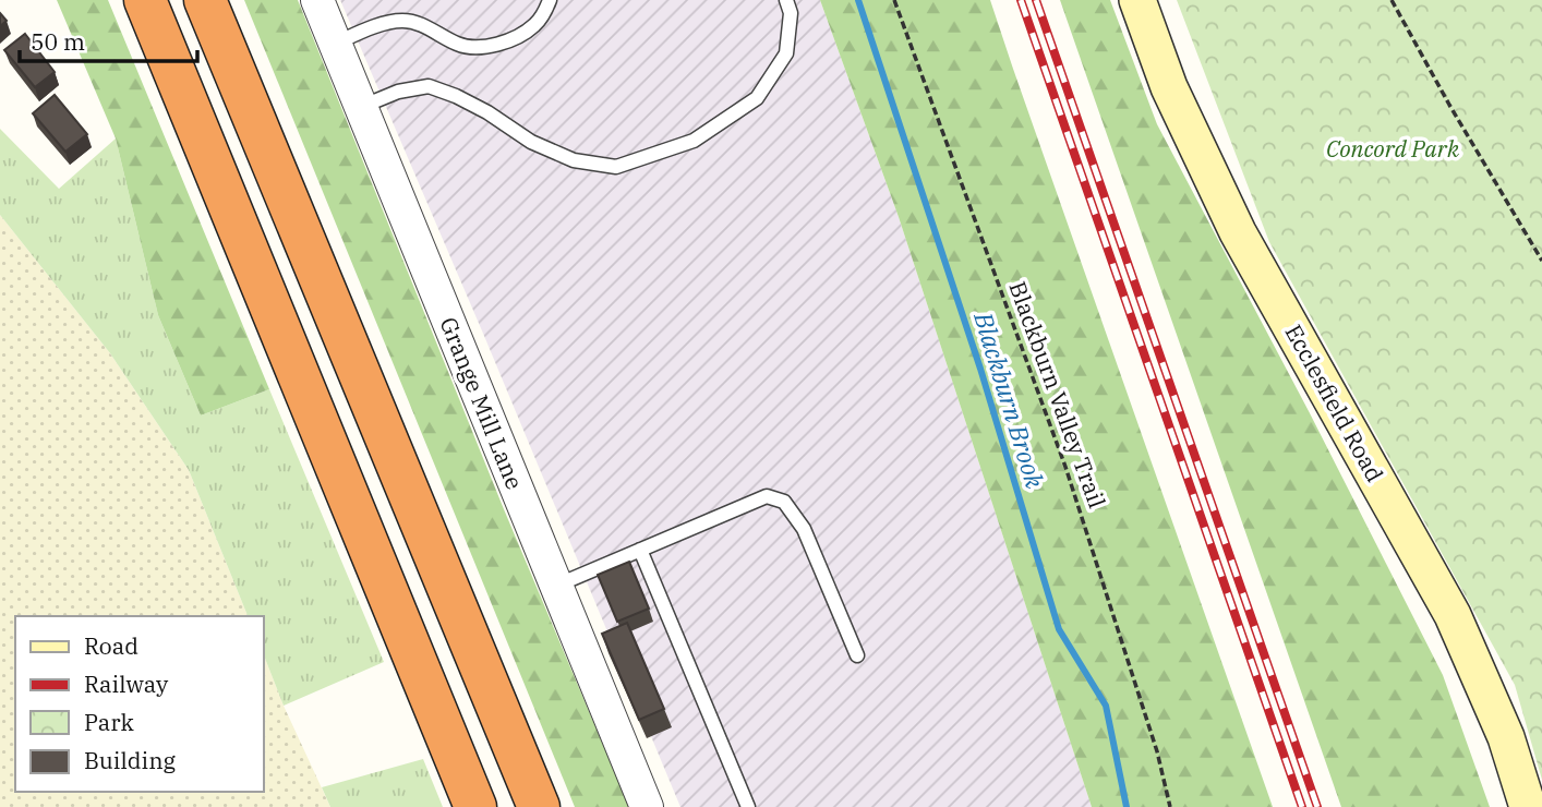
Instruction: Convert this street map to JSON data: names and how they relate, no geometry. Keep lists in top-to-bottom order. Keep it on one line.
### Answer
{"streets":{"main road":["Ecclesfield Road"],"street":["Grange Mill Lane"],"path":["Blackburn Valley Trail"]},"water":["Blackburn Brook"],"parks":["Concord Park"],"legend":["Road","Railway","Park","Building"],"scale_bar":"50 m"}
